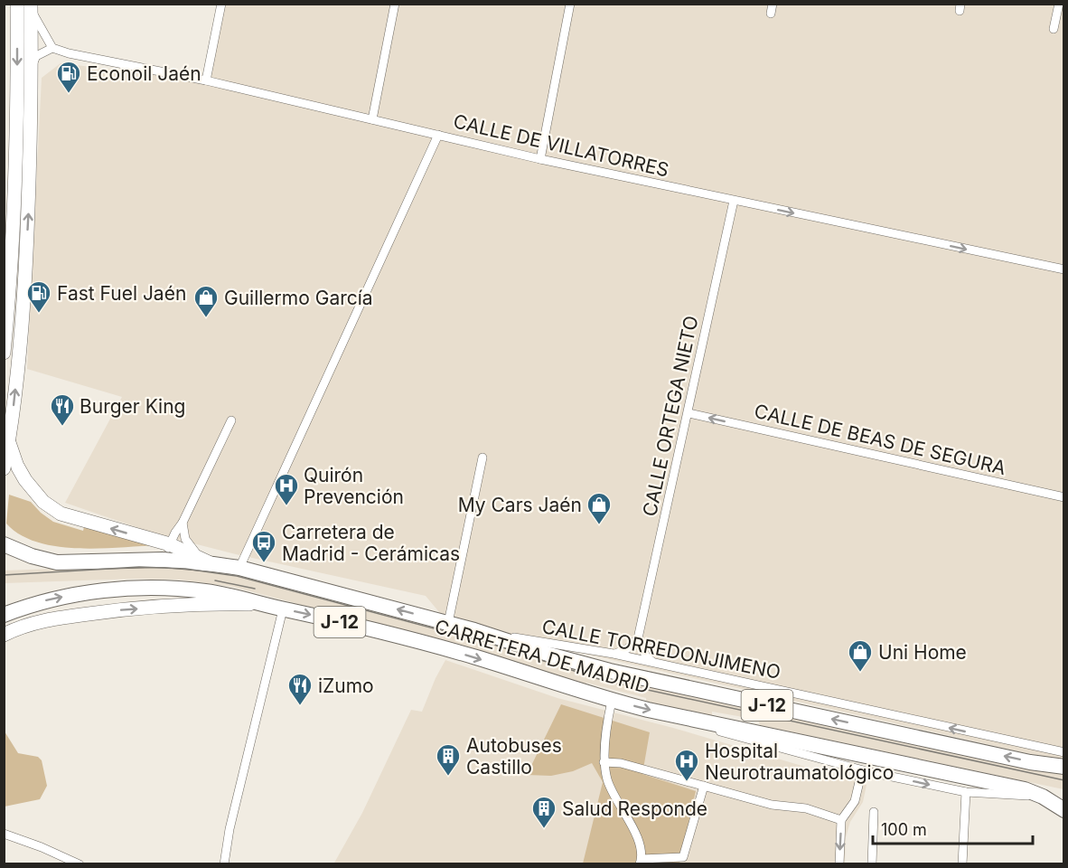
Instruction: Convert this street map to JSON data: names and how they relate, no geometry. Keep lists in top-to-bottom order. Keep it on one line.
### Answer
{"streets":{"highway":["J-12","CARRETERA DE MADRID"],"street":["CALLE DE VILLATORRES","CALLE ORTEGA NIETO","CALLE DE BEAS DE SEGURA","CALLE TORREDONJIMENO"]},"crossings":[["CALLE DE VILLATORRES","CALLE ORTEGA NIETO"],["CALLE ORTEGA NIETO","CALLE DE BEAS DE SEGURA"],["J-12","CALLE TORREDONJIMENO"],["J-12","CARRETERA DE MADRID"],["CALLE TORREDONJIMENO","CARRETERA DE MADRID"]],"one_way":["CALLE DE BEAS DE SEGURA"],"places":{"fuel station":["Econoil Jaén","Fast Fuel Jaén"],"shop":["Guillermo García","My Cars Jaén","Uni Home"],"restaurant":["Burger King","iZumo"],"hospital":["Quirón Prevención","Hospital Neurotraumatológico"],"bus stop":["Carretera de Madrid - Cerámicas"],"building":["Autobuses Castillo","Salud Responde"]},"scale_bar":"100 m"}
